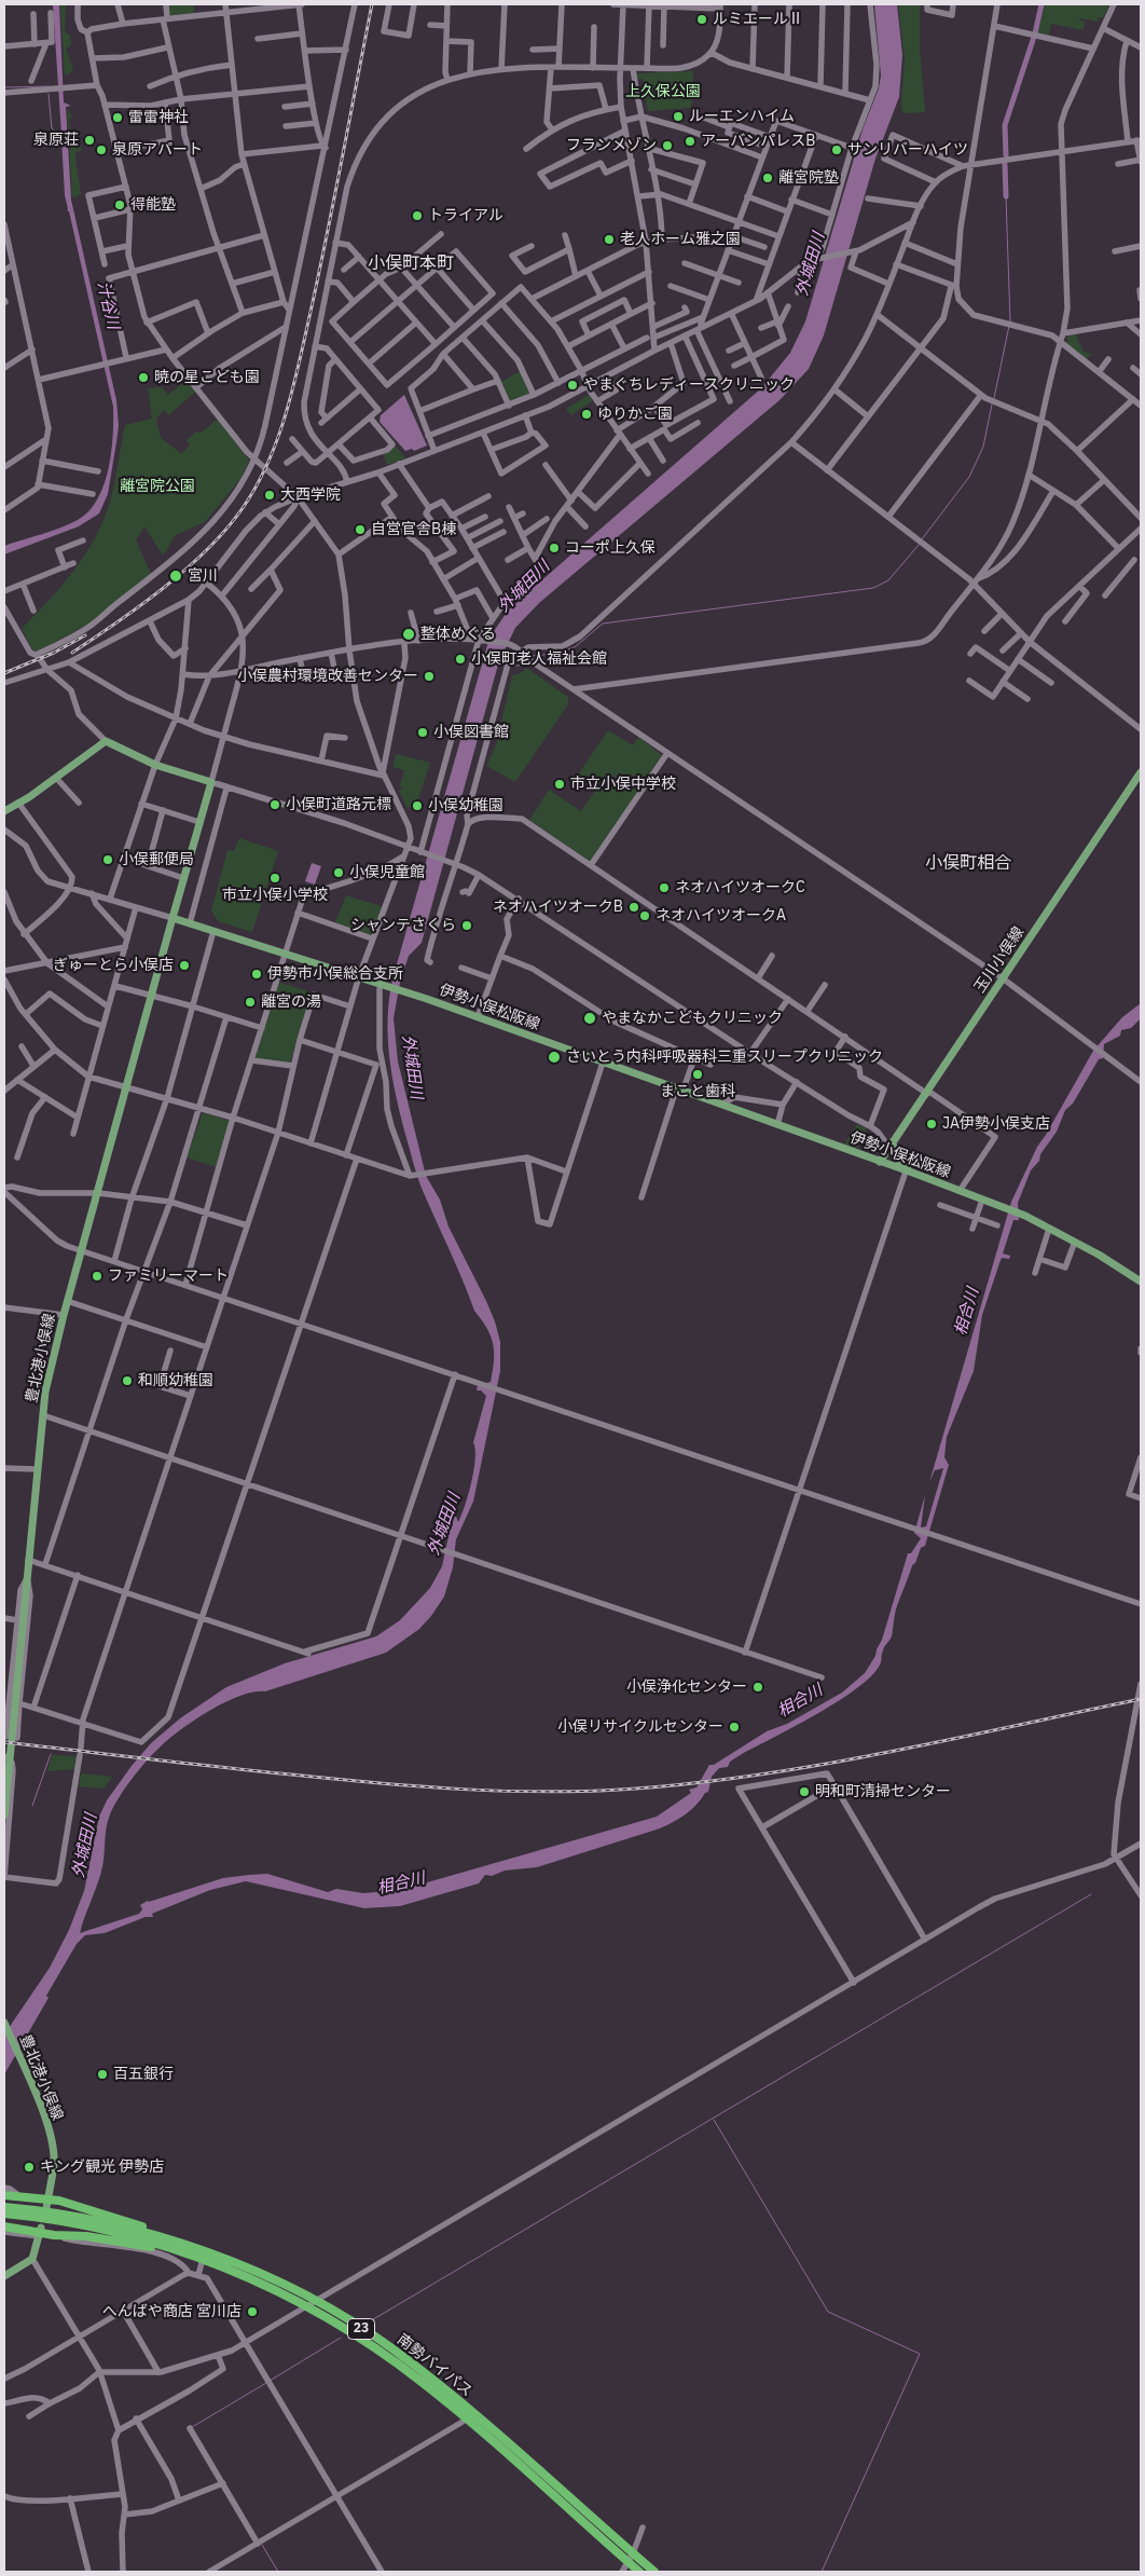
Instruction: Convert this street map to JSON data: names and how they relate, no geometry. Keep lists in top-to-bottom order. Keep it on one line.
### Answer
{"streets":{"highway":["23","南勢バイパス"],"main road":["玉川小俣線","伊勢小俣松阪線","豊北港小俣線"]},"crossings":[["玉川小俣線","伊勢小俣松阪線"],["伊勢小俣松阪線","豊北港小俣線"]],"districts":["小俣町本町","小俣町相合"],"water":["外城田川","汁谷川","相合川"],"parks":["上久保公園","離宮院公園"],"places":["ルミエールⅡ","ルーエンハイム","雷雷神社","泉原荘","アーバンパレスB","フランメゾン","泉原アパート","サンリバーハイツ","離宮院塾","得能塾","トライアル","老人ホーム雅之園","暁の星こども園","やまぐちレディースクリニック","ゆりかご園","大西学院","自営官舎B棟","コーポ上久保","宮川","整体めぐる","小俣町老人福祉会館","小俣農村環境改善センター","小俣図書館","市立小俣中学校","小俣町道路元標","小俣幼稚園","小俣郵便局","小俣児童館","市立小俣小学校","ネオハイツオークC","ネオハイツオークB","ネオハイツオークA","シャンテさくら","ぎゅーとら小俣店","伊勢市小俣総合支所","離宮の湯","やまなかこどもクリニック","さいとう内科呼吸器科三重スリープクリニック","まこと歯科","JA伊勢小俣支店","ファミリーマート","和順幼稚園","小俣浄化センター","小俣リサイクルセンター","明和町清掃センター","百五銀行","キング観光 伊勢店","へんばや商店 宮川店"]}
